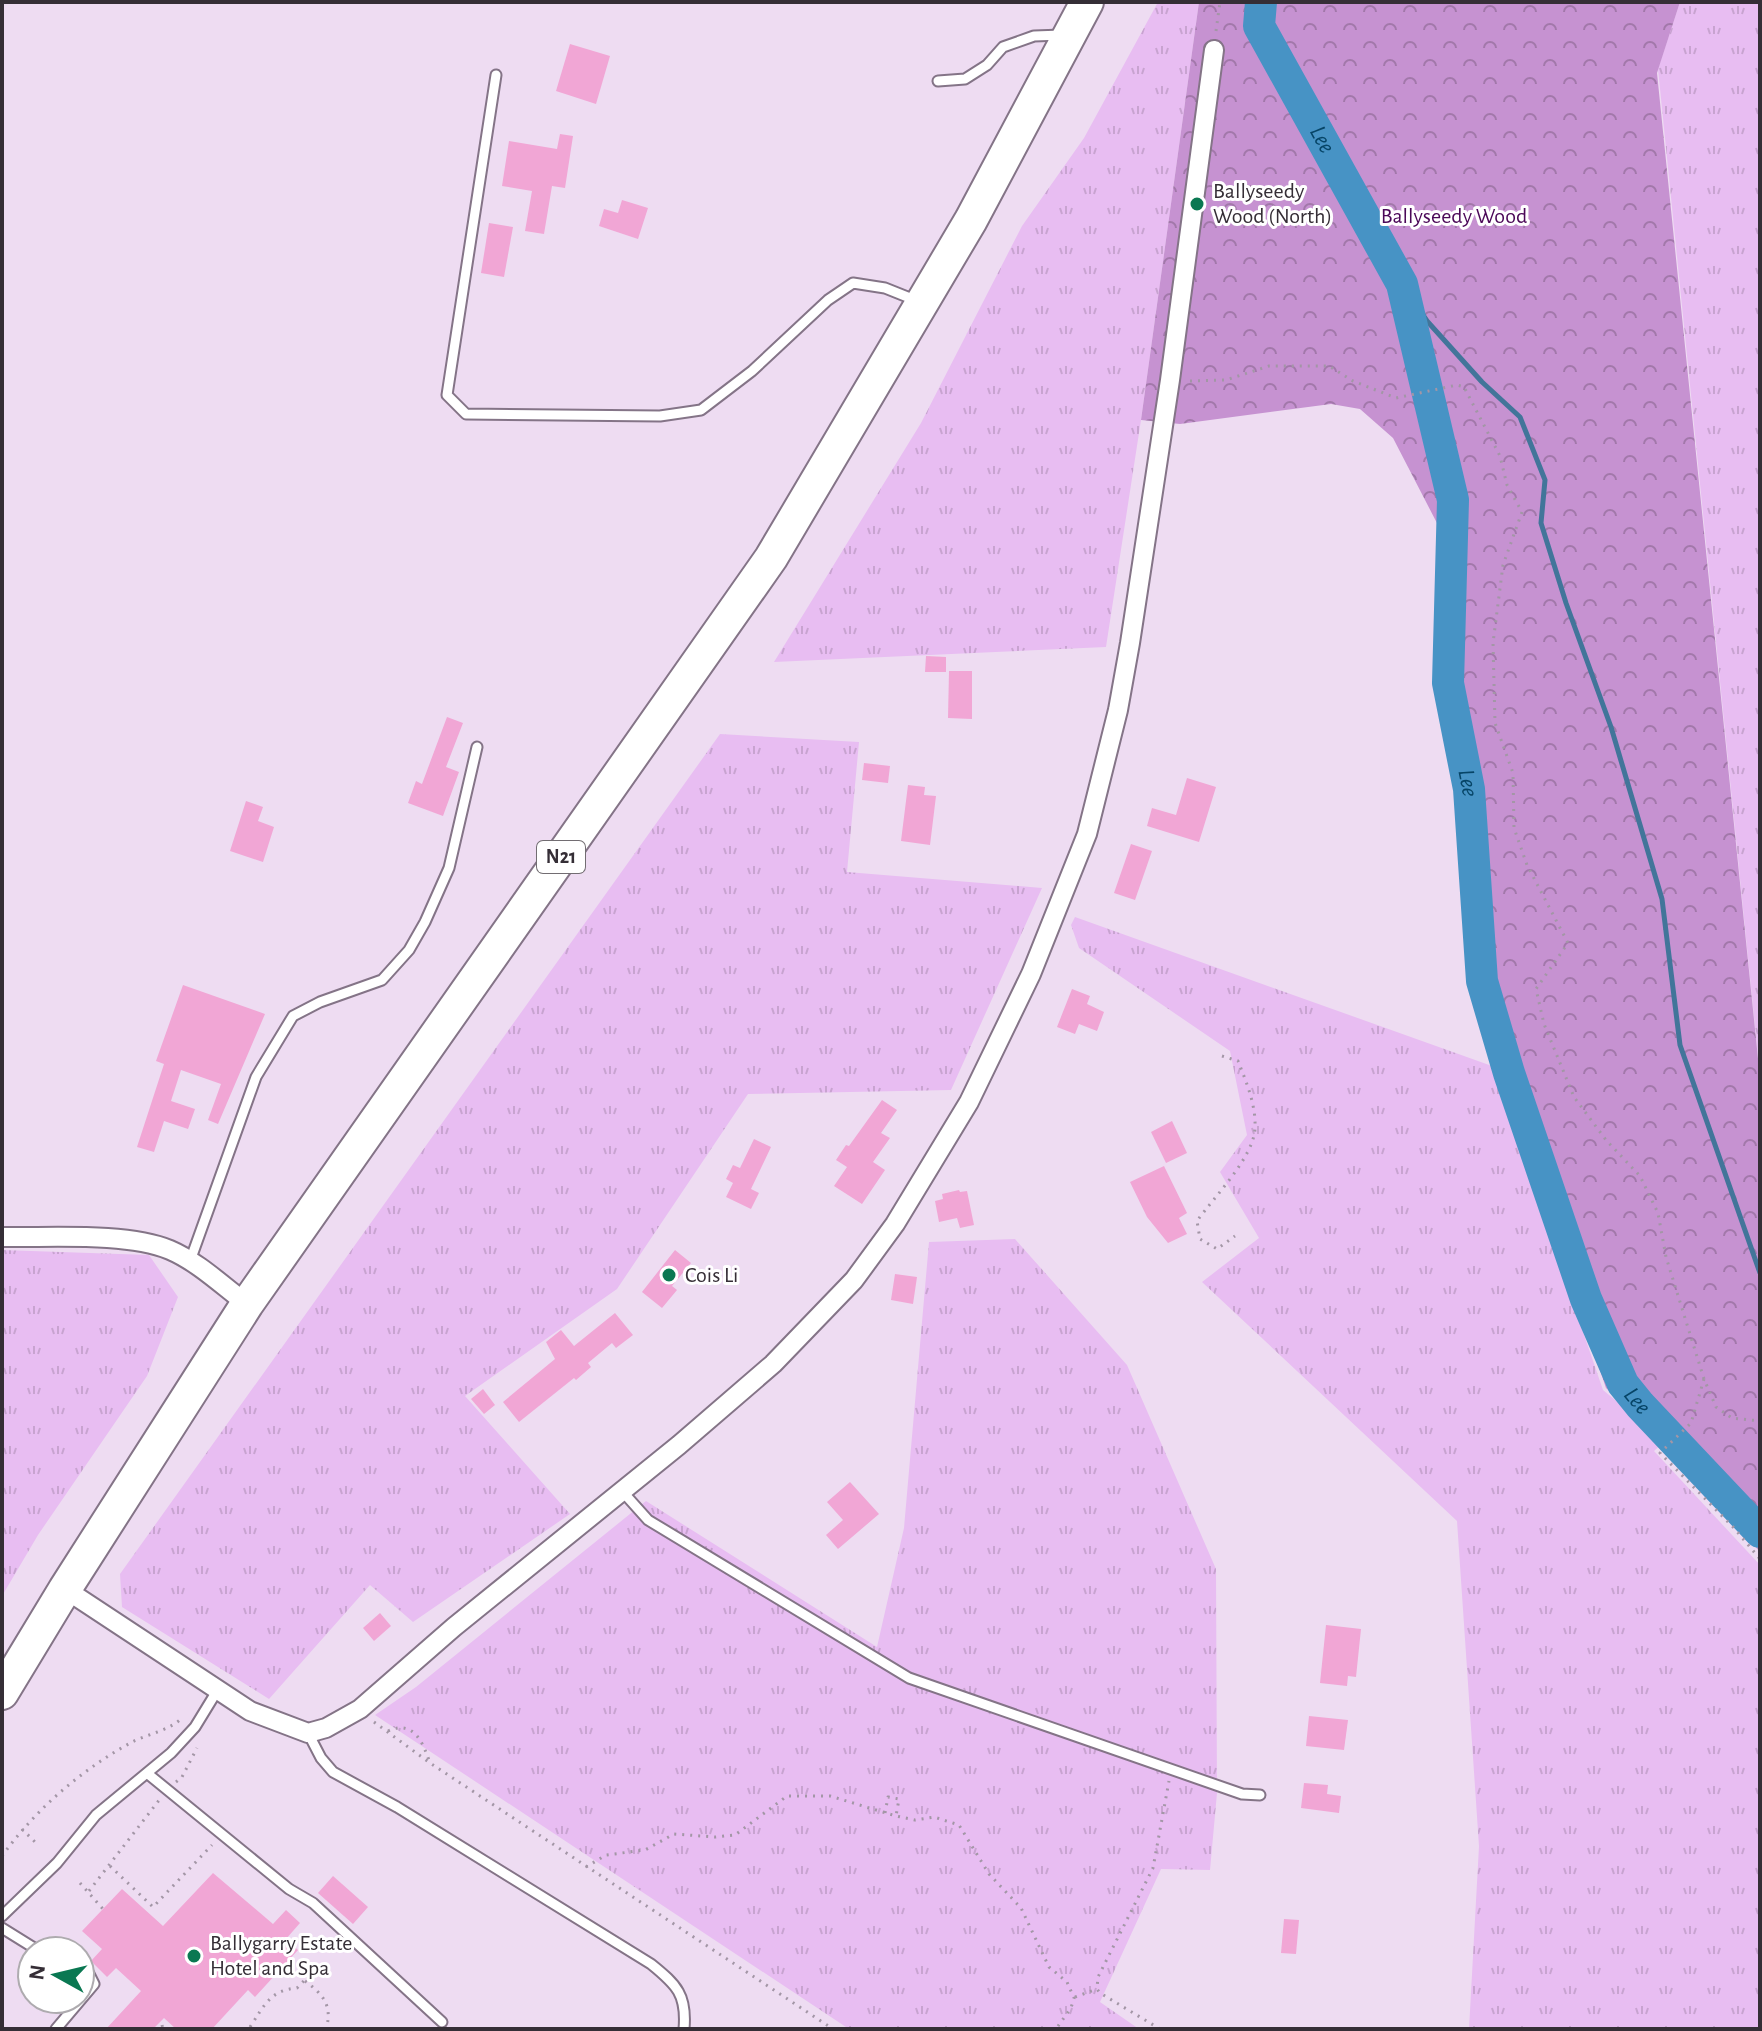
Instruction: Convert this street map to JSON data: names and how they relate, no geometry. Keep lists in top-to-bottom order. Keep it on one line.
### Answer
{"streets":{"highway":["N21"]},"water":["Lee"],"parks":["Ballyseedy Wood"],"places":["Ballyseedy Wood (North)","Cois Li","Ballygarry Estate Hotel and Spa"],"north":"left"}
